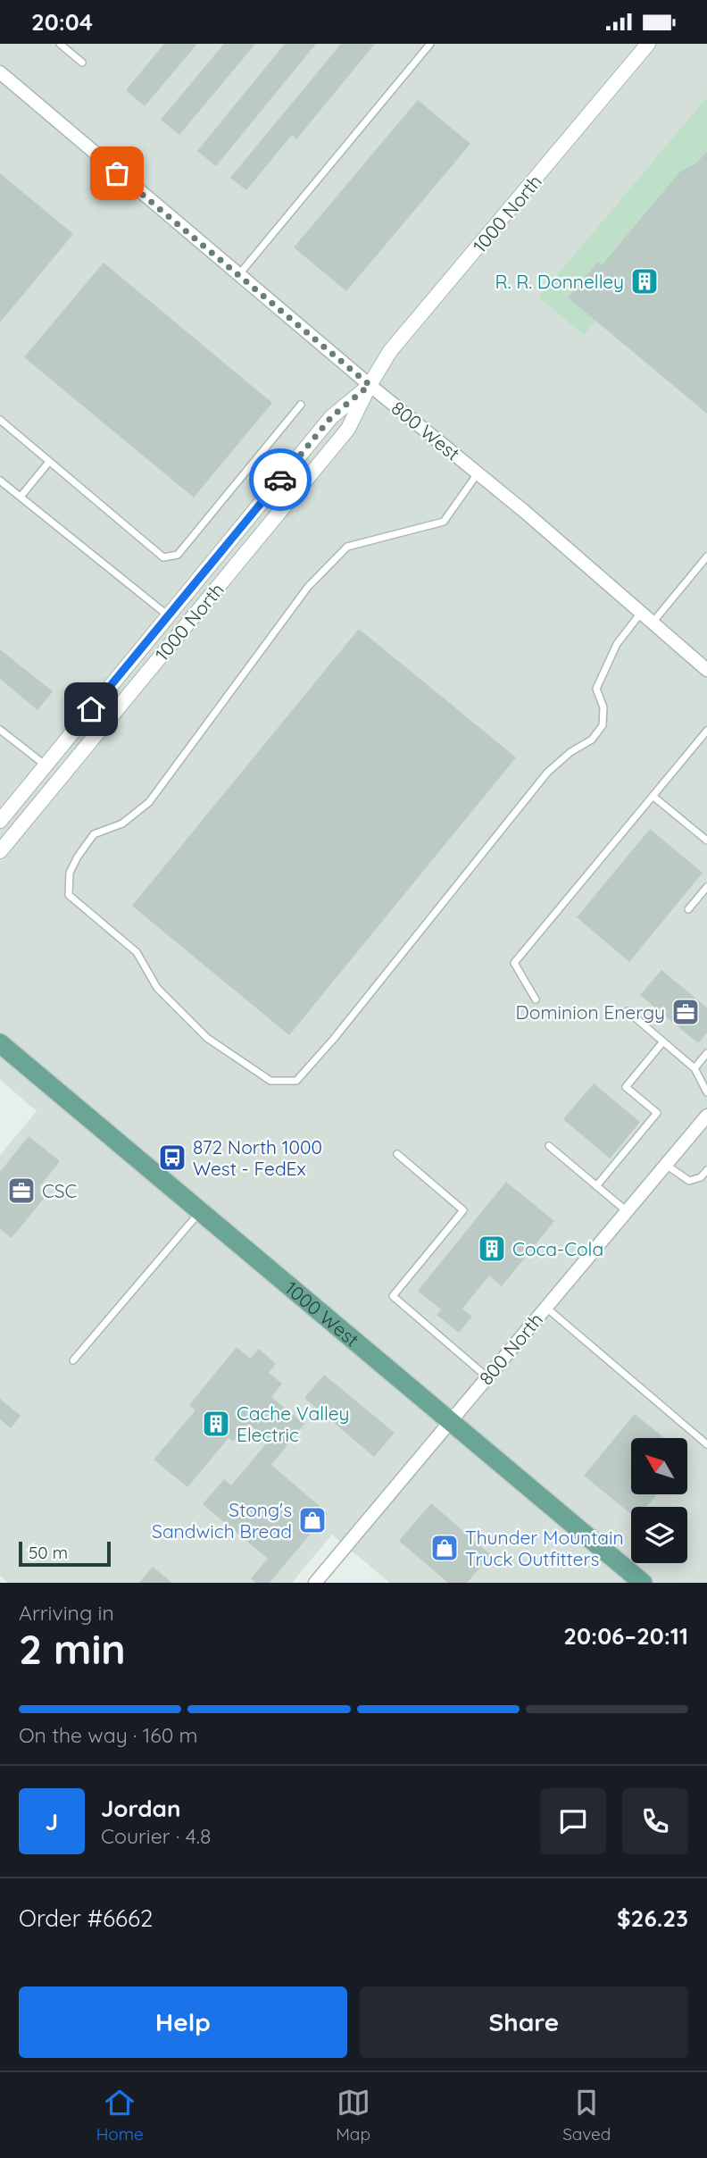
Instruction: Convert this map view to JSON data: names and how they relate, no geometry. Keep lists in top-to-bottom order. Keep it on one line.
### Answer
{"streets":{"main road":["1000 West"],"street":["1000 North","800 West","800 North"]},"crossings":[["1000 North","800 West"],["1000 West","800 North"]],"places":{"building":["R. R. Donnelley","Coca-Cola","Cache Valley Electric"],"office":["Dominion Energy","CSC"],"bus stop":["872 North 1000 West - FedEx"],"shop":["Stong's Sandwich Bread","Thunder Mountain Truck Outfitters"]},"scale_bar":"50 m","north":"top left","page":{"status":"20:04","scale":"50 m","heading":["2 min","Arriving in","20:06–20:11"],"panel":["Jordan","Courier · 4.8","Order #6662","$26.23"],"bar":"On the way · 160 m","round":"J","buttons":["Help","Share"],"tabs":["Home","Map","Saved"]}}
